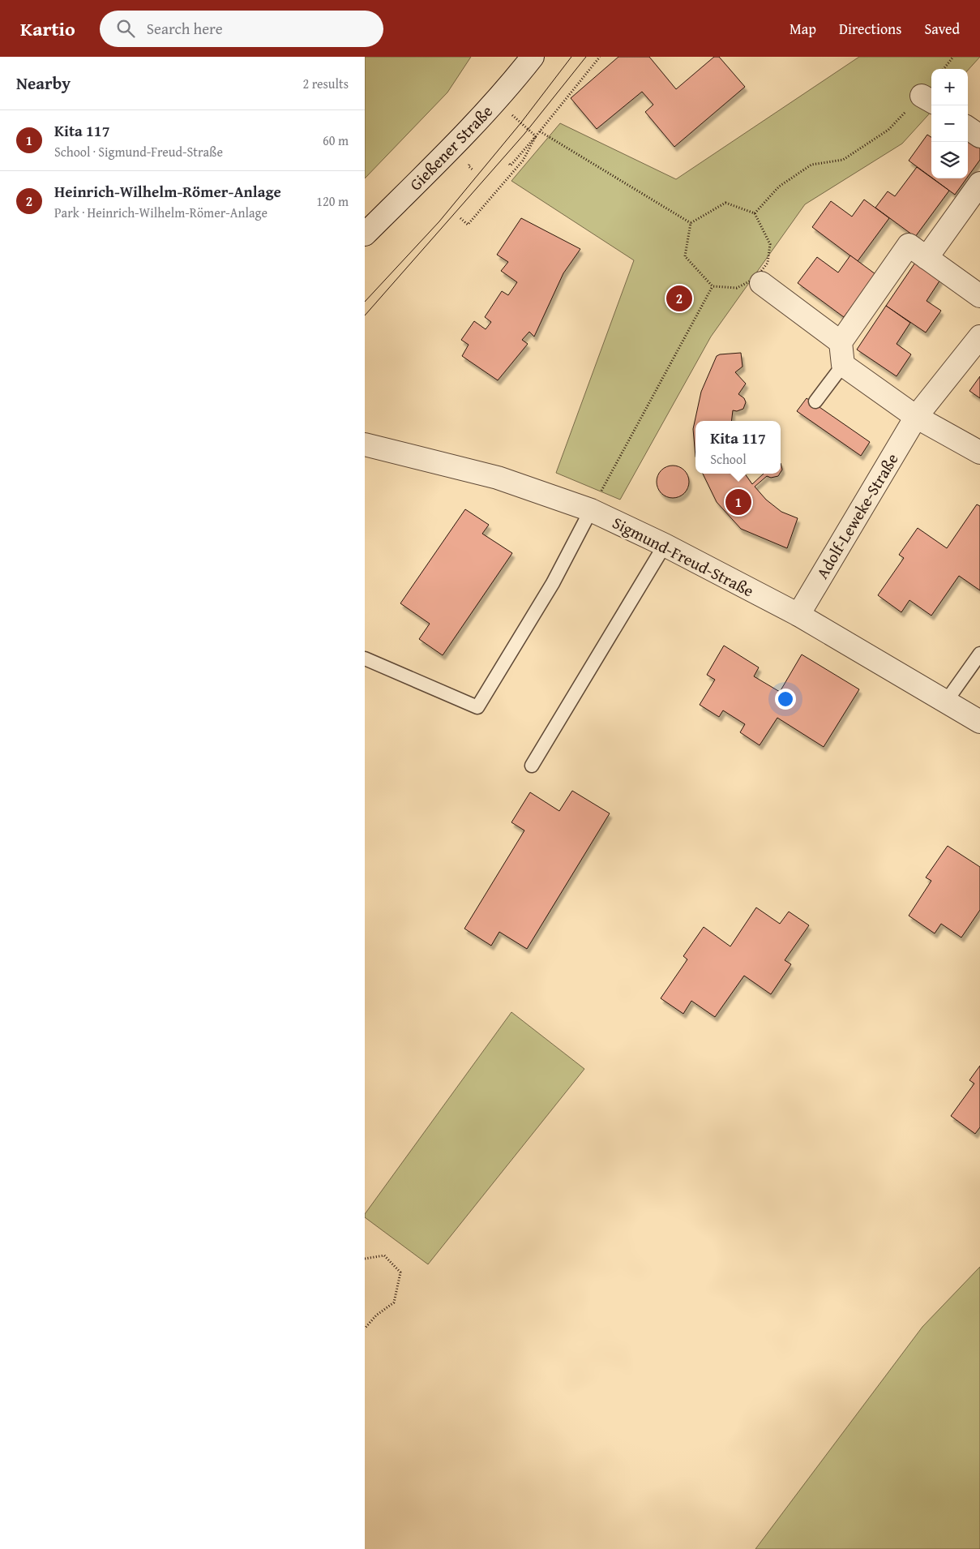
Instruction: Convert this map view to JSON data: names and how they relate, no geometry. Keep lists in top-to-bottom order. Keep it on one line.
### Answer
{"streets":{"street":["Gießener Straße","Adolf-Leweke-Straße","Sigmund-Freud-Straße"]},"crossings":[["Adolf-Leweke-Straße","Sigmund-Freud-Straße"]],"page":{"header":"Kartio","search":"Search here","nav":["Map","Directions","Saved"],"heading":["Nearby","2 results"],"map_buttons":["+","−"],"list":[{"mark":"1","name":"Kita 117","note":"School · Sigmund-Freud-Straße","value":"60 m"},{"mark":"2","name":"Heinrich-Wilhelm-Römer-Anlage","note":"Park · Heinrich-Wilhelm-Römer-Anlage","value":"120 m"}],"pins":["2","1"],"popup":["Kita 117","School"]}}
